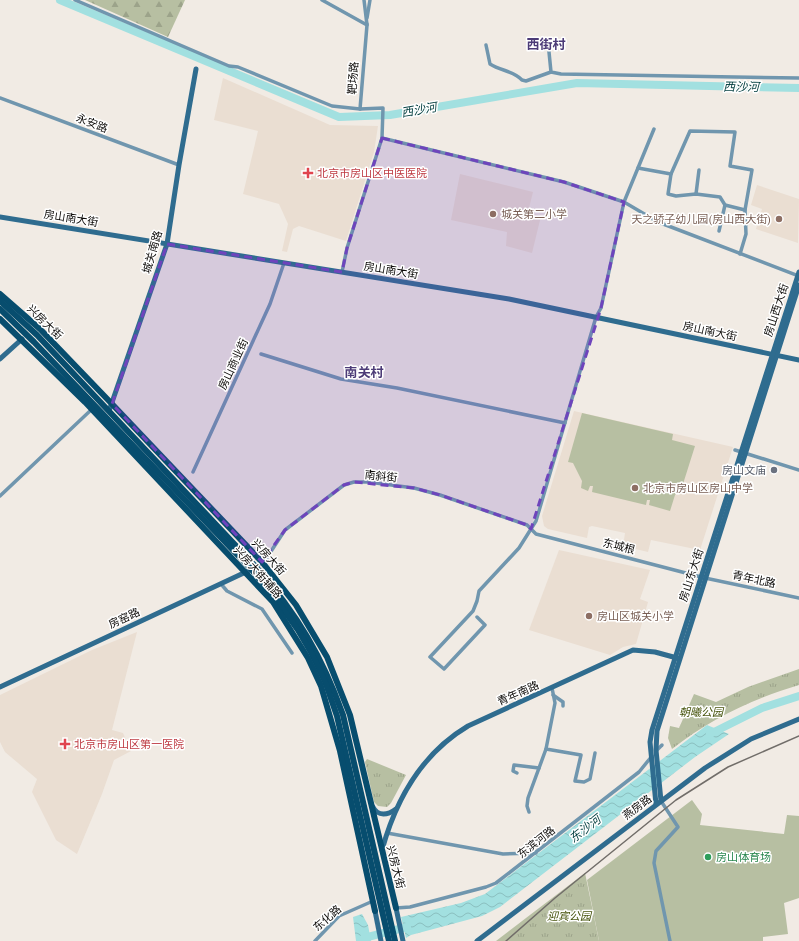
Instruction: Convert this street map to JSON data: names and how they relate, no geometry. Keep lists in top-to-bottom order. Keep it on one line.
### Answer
{"streets":{"main road":["房山南大街","城关南路","房山西大街","兴房大街","兴房大街辅路","房山东大街","房窑路","青年南路","燕房路"],"street":["靶场路","永安路","房山商业街","南斜街","东城根","青年北路","东滨河路","东化路"]},"crossings":[["靶场路","房山南大街"],["永安路","城关南路"],["房山南大街","城关南路"],["房山南大街","房山西大街"],["房山南大街","房山商业街"],["房山南大街","房山东大街"],["城关南路","兴房大街"],["房山西大街","房山东大街"],["兴房大街","南斜街"],["兴房大街","兴房大街辅路"],["兴房大街","房窑路"],["兴房大街","青年南路"],["兴房大街","东滨河路"],["南斜街","东城根"],["南斜街","兴房大街辅路"],["南斜街","房窑路"],["东城根","房山东大街"],["东城根","青年北路"],["兴房大街辅路","房窑路"],["兴房大街辅路","东化路"],["房山东大街","青年北路"],["房山东大街","青年南路"],["房山东大街","燕房路"],["房山东大街","东滨河路"]],"districts":["西街村","南关村"],"water":["西沙河","东沙河"],"parks":["朝曦公园","迎宾公园"],"places":{"health":["北京市房山区中医医院","北京市房山区第一医院"],"other":["城关第二小学","天之骄子幼儿园(房山西大街)","房山文庙","北京市房山区房山中学","房山区城关小学","房山体育场"]}}
